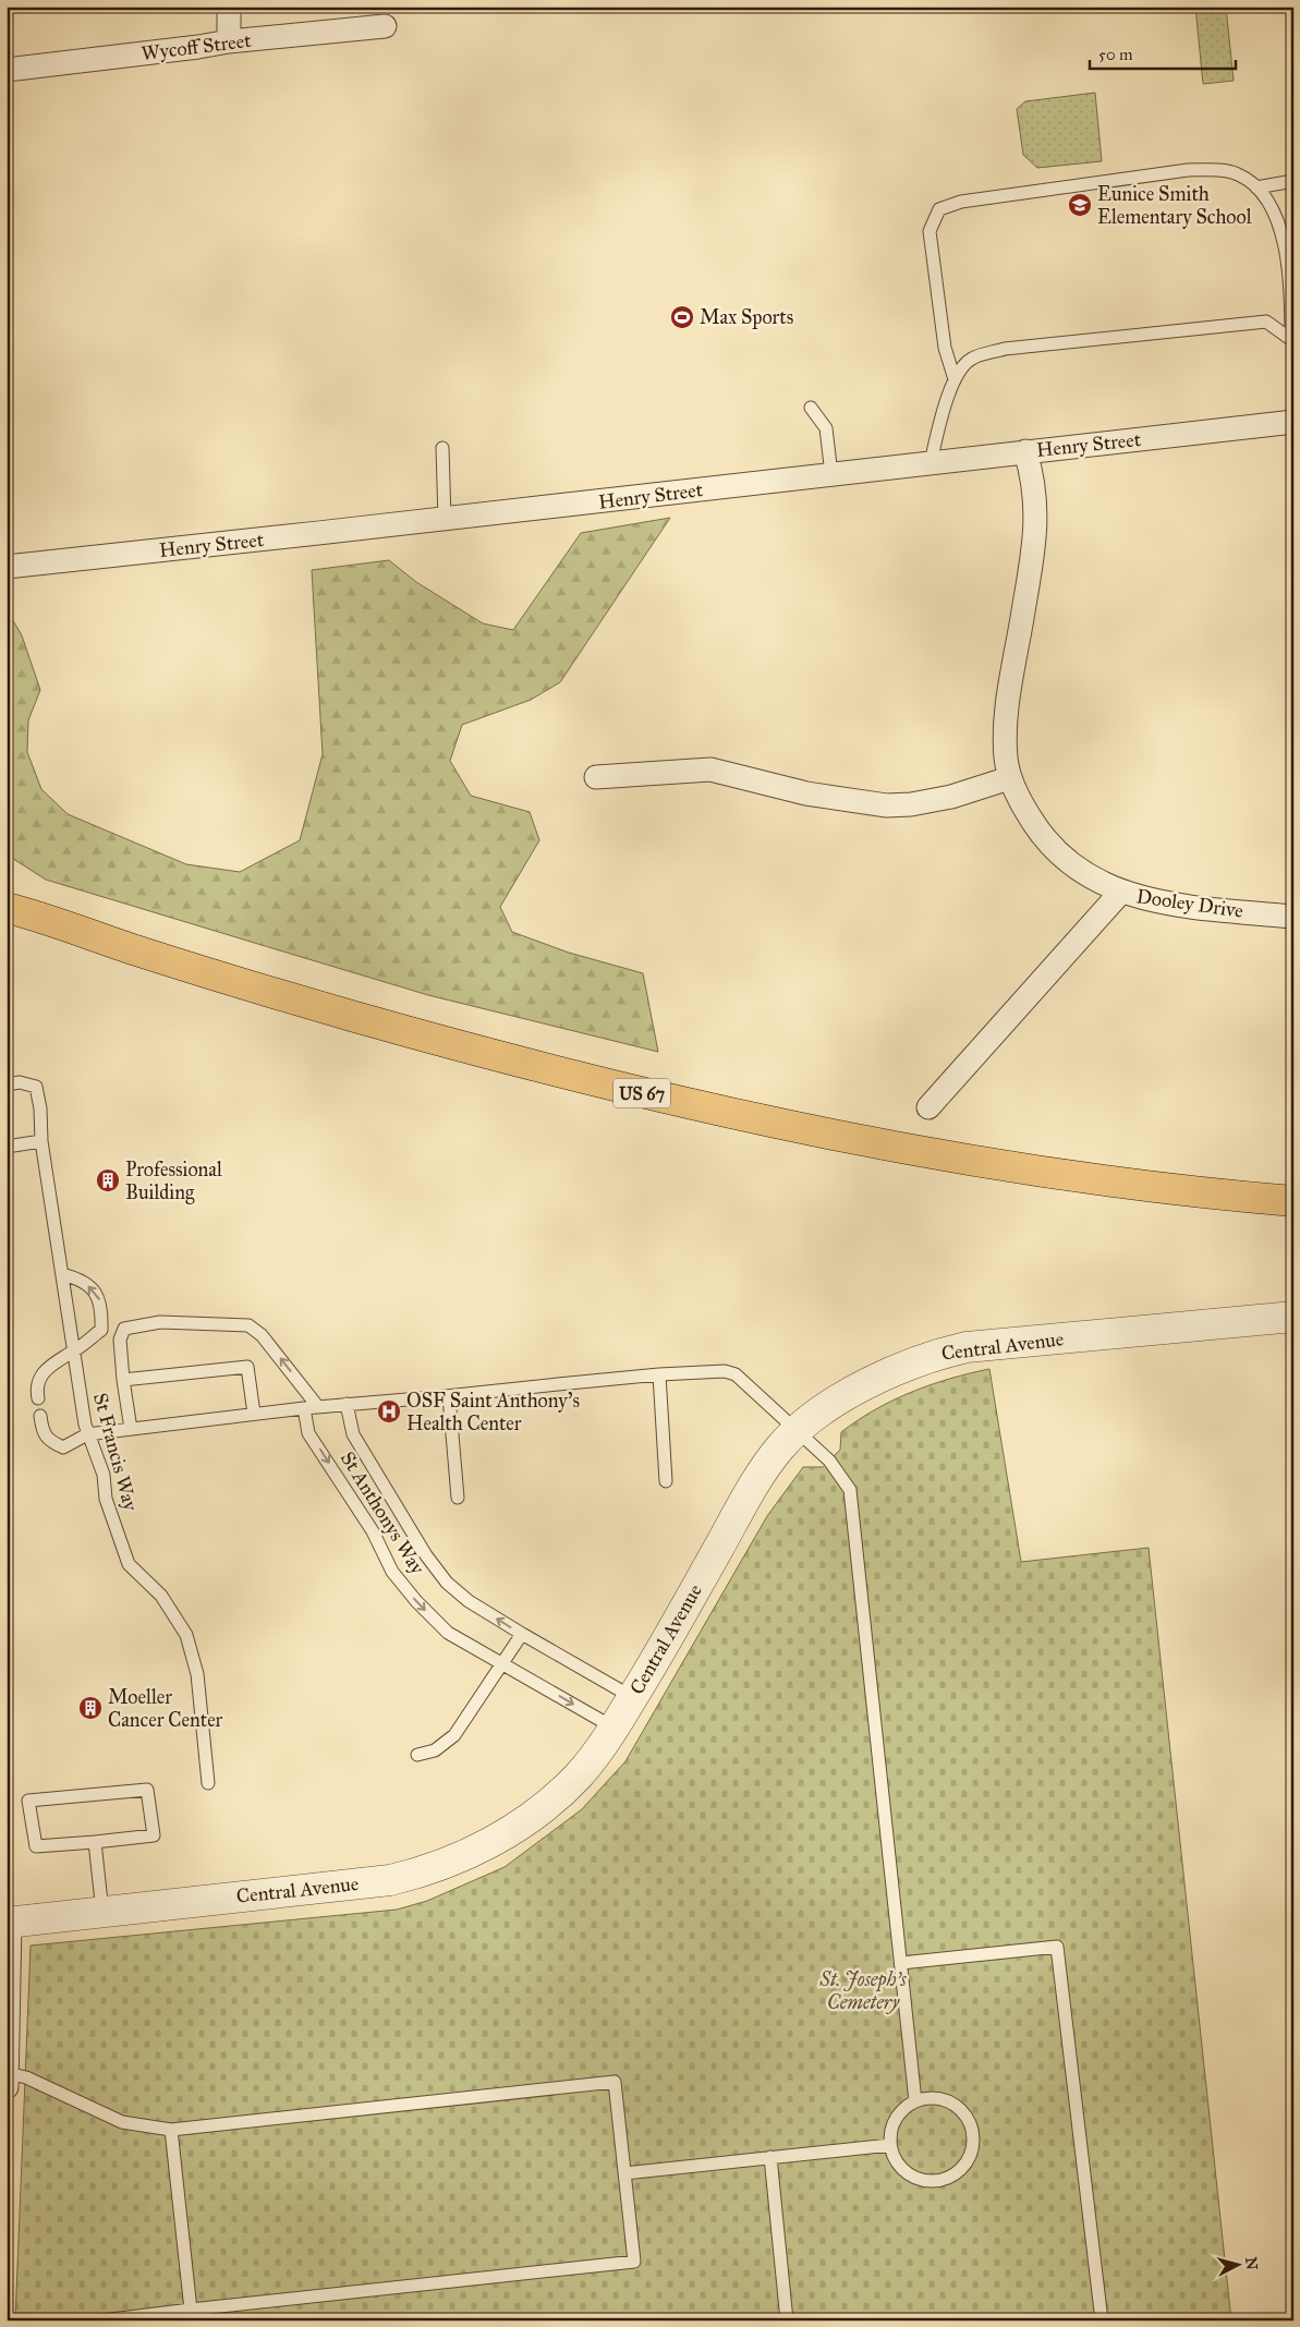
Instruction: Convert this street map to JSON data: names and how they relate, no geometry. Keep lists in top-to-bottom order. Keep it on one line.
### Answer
{"streets":{"highway":["US 67"],"street":["Wycoff Street","Henry Street","Dooley Drive","Central Avenue"],"lane":["St Francis Way","St Anthonys Way"]},"crossings":[["Henry Street","Dooley Drive"],["Central Avenue","St Anthonys Way"]],"parks":["St. Joseph's Cemetery"],"places":{"school or university":["Eunice Smith Elementary School"],"sports":["Max Sports"],"building":["Professional Building","Moeller Cancer Center"],"hospital":["OSF Saint Anthony's Health Center"]},"scale_bar":"50 m","north":"right"}
